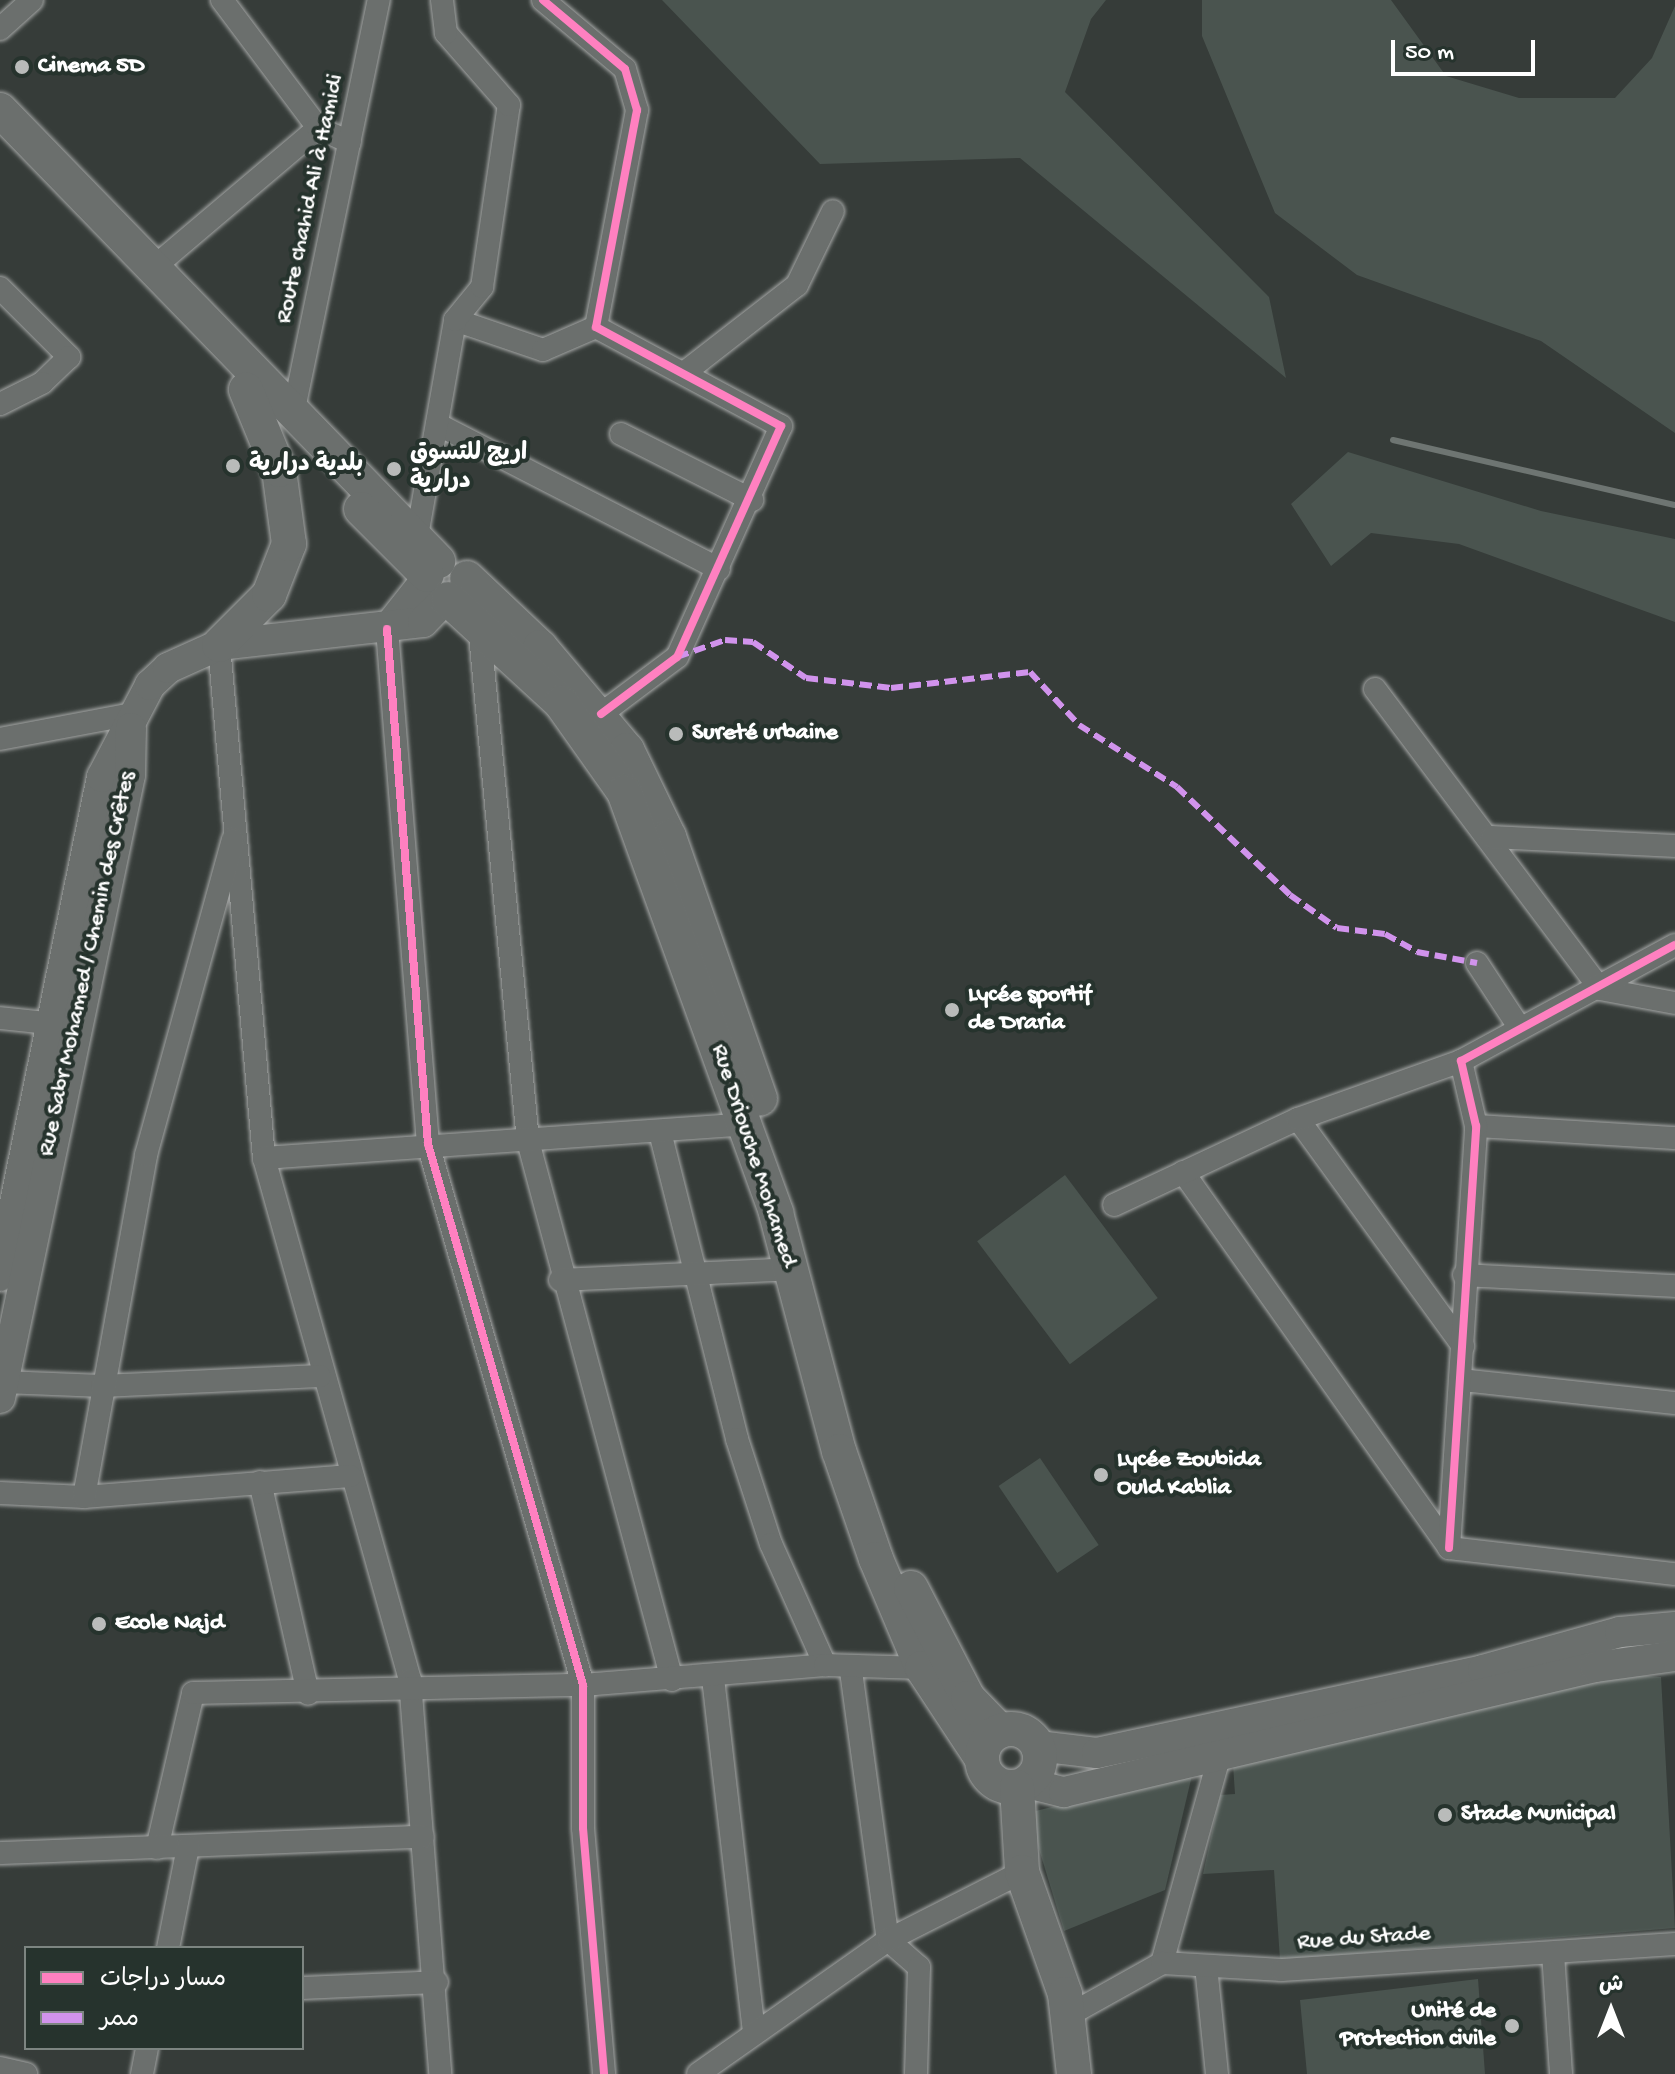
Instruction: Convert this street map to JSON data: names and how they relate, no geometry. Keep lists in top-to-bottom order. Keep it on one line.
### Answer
{"streets":{"main road":["Rue Sabr Mohamed / Chemin des Crêtes","Rue Driouche Mohamed"],"street":["Route chahid Ali à Hamidi","Rue du Stade"]},"places":["Cinema 5D","بلدية درارية","اريج للتسوق درارية","Sureté urbaine","Lycée sportif de Draria","Lycée Zoubida Ould Kablia","Ecole Najd","Stade Municipal","Unité de Protection civile"],"legend":["مسار دراجات","ممر"],"scale_bar":"50 m","north":"top"}
